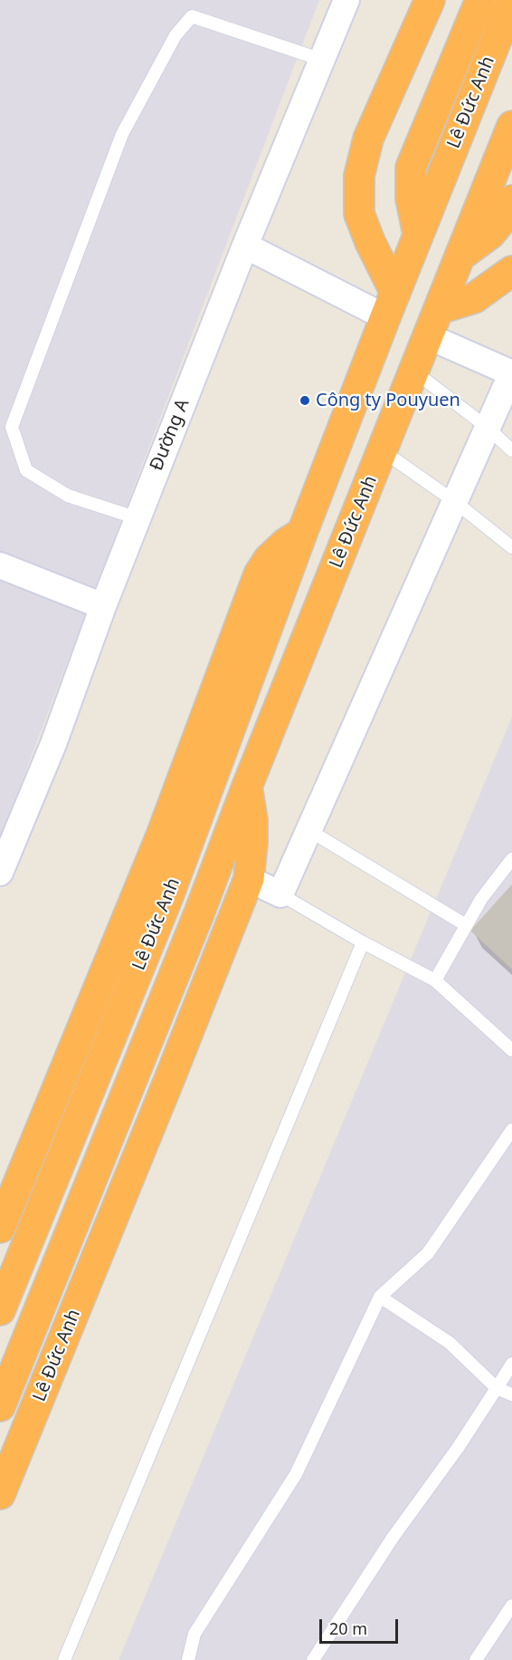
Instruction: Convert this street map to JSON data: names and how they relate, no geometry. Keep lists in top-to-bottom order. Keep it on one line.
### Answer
{"streets":{"highway":["Lê Đức Anh"],"street":["Đường A"]},"places":["Công ty Pouyuen"],"scale_bar":"20 m"}
